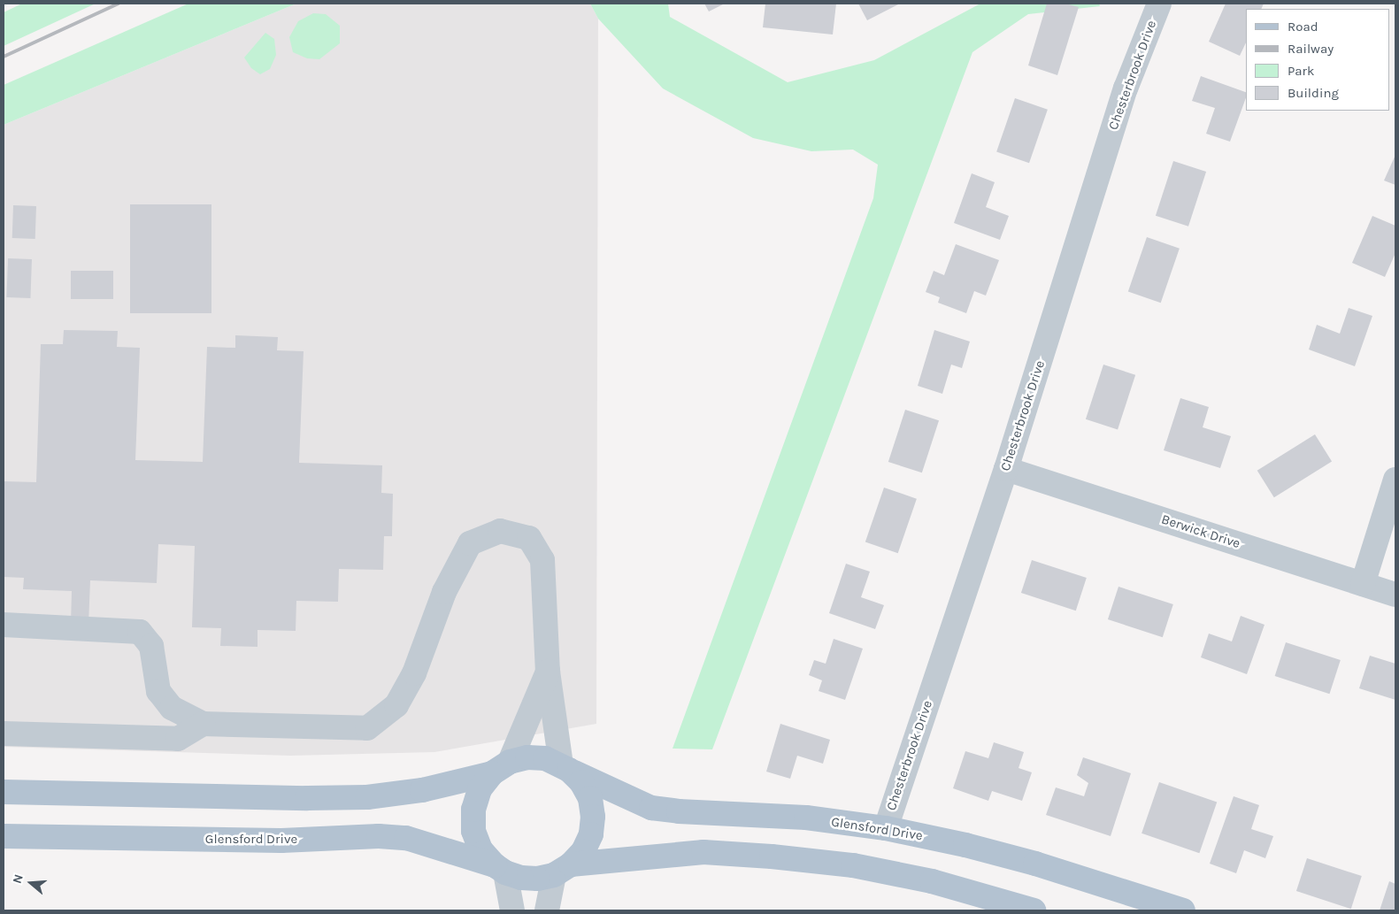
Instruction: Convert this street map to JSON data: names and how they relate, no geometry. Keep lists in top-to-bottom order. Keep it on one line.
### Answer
{"streets":{"main road":["Glensford Drive"],"street":["Chesterbrook Drive","Berwick Drive"]},"crossings":[["Chesterbrook Drive","Berwick Drive"],["Chesterbrook Drive","Glensford Drive"]],"legend":["Road","Railway","Park","Building"],"north":"left"}
